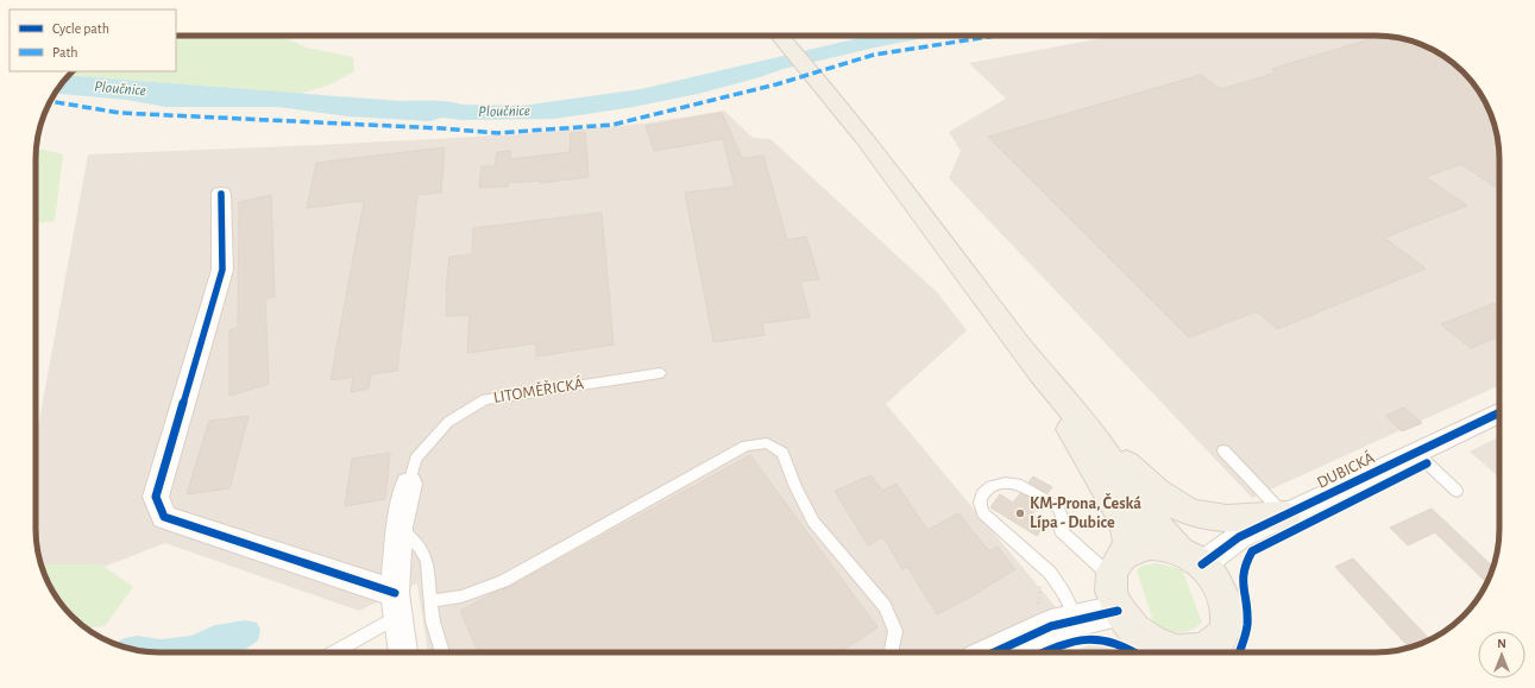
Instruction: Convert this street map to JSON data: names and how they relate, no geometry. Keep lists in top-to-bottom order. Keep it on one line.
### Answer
{"streets":{"street":["LITOMĚŘICKÁ","DUBICKÁ"]},"water":["Ploučnice"],"places":["KM-Prona, Česká Lípa - Dubice"],"legend":["Cycle path","Path"],"north":"top"}
